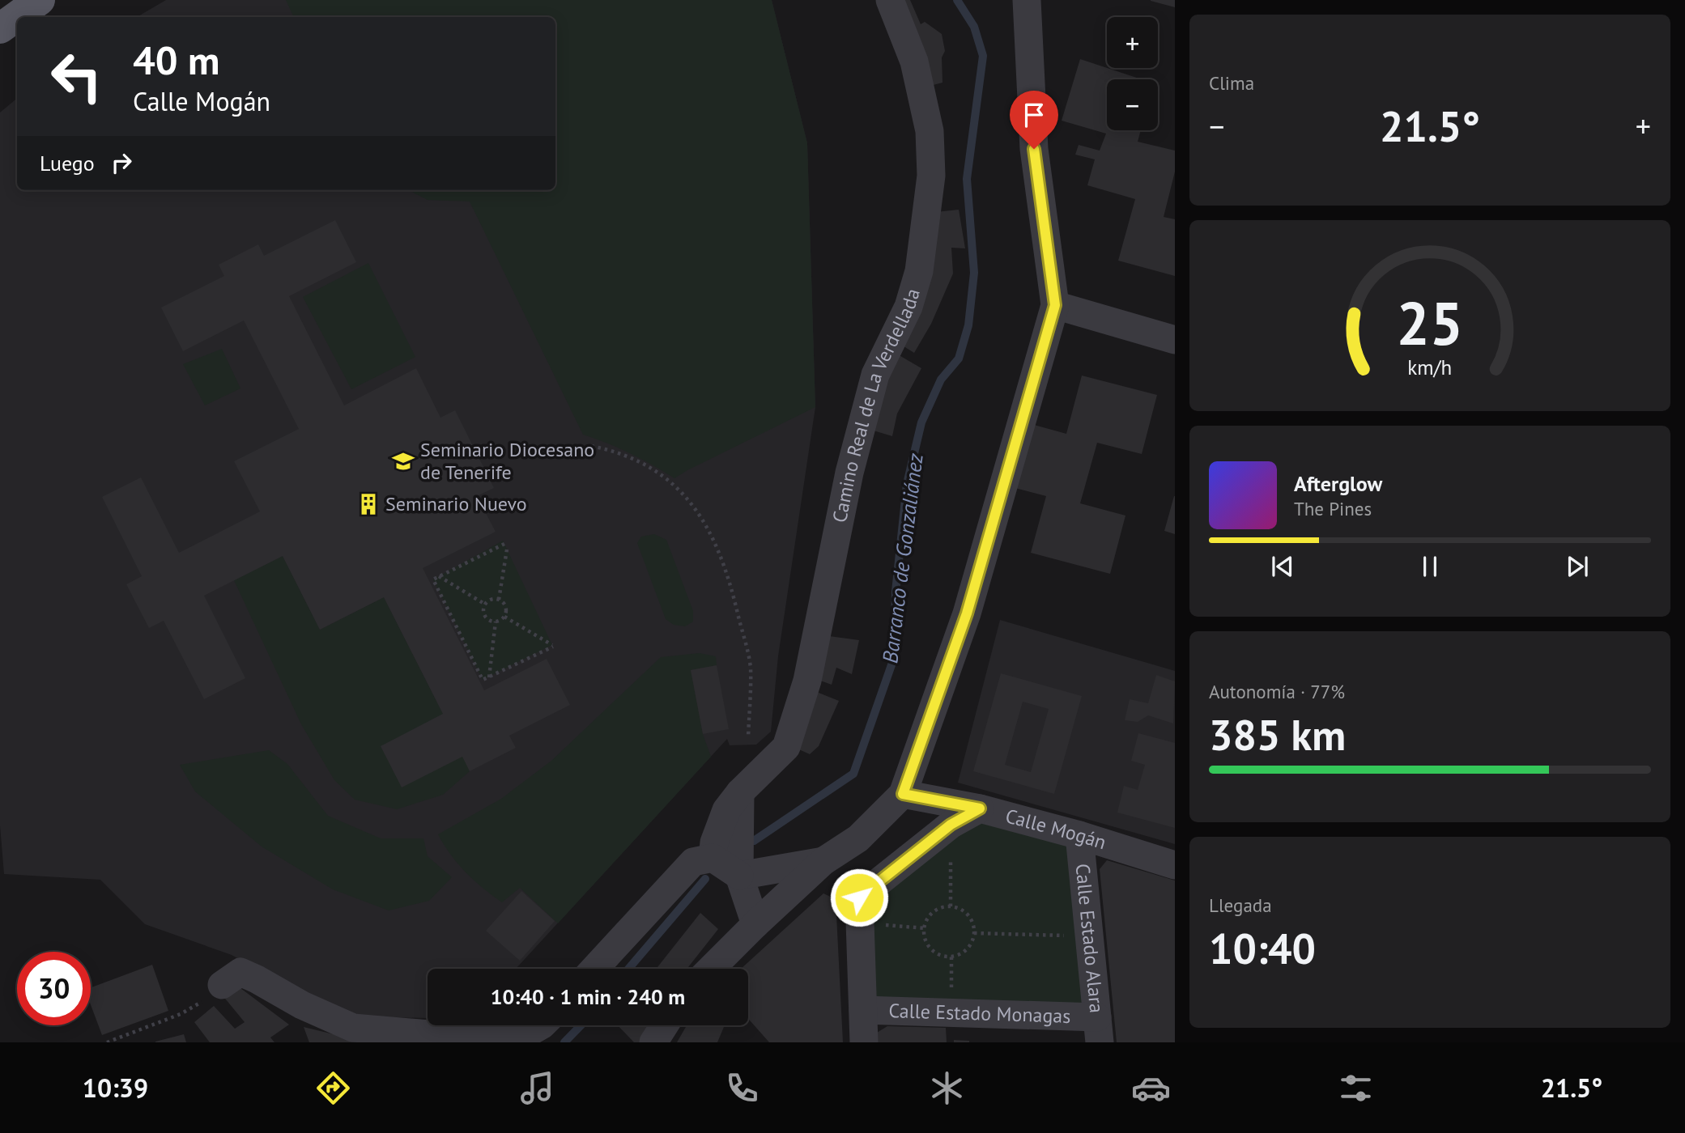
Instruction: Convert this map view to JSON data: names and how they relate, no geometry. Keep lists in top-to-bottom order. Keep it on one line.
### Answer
{"streets":{"street":["Camino Real de La Verdellada","Calle Mogán","Calle Estado Alara","Calle Estado Monagas"]},"crossings":[["Calle Mogán","Calle Estado Alara"],["Calle Estado Alara","Calle Estado Monagas"]],"water":["Barranco de Gonzaliánez"],"places":{"school or university":["Seminario Diocesano de Tenerife"],"building":["Seminario Nuevo"]},"page":{"tile":["Clima",["Autonomía · 77%","385 km"],["Llegada","10:40"]],"map_buttons":["+","−"],"turn":["40 m","Calle Mogán"],"heat":["−","21.5°","+"],"then":"Luego","song":["Afterglow","The Pines"],"limit":"30","trip":"10:40 · 1 min · 240 m","tabs":["10:39","21.5°"],"gauge":["25","km/h"]}}
